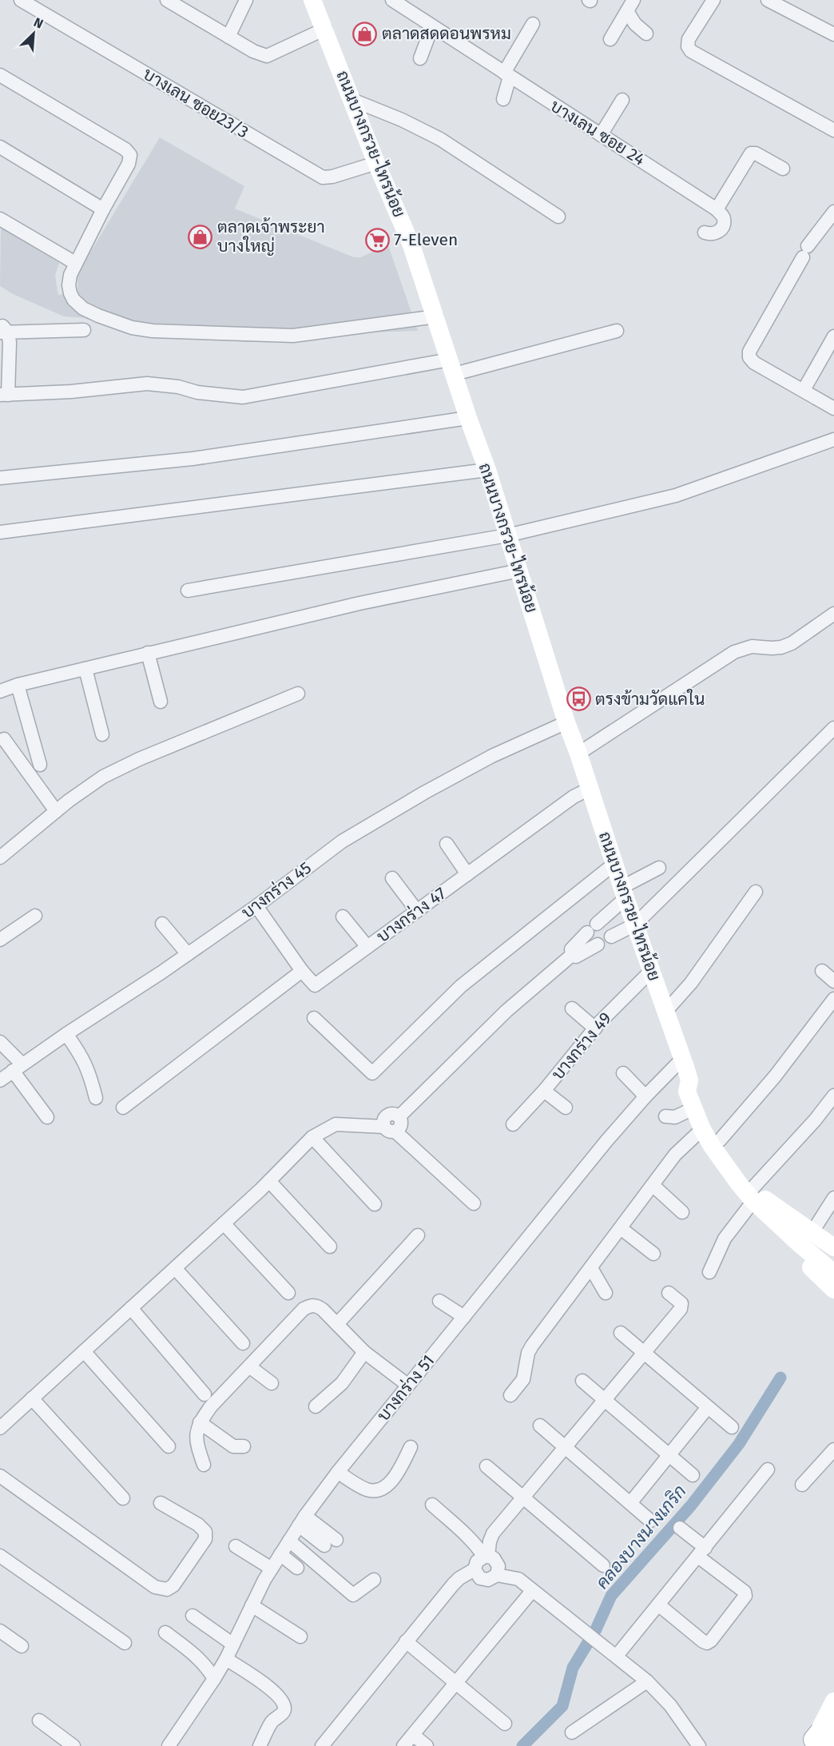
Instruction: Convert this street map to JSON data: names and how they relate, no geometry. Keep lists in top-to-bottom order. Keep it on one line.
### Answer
{"streets":{"main road":["ถนนบางกรวย-ไทรน้อย"],"street":["บางเลน ซอย23/3","บางเลน ซอย 24","บางกร่าง 45","บางกร่าง 47","บางกร่าง 49","บางกร่าง 51"]},"crossings":[["บางเลน ซอย23/3","ถนนบางกรวย-ไทรน้อย"],["ถนนบางกรวย-ไทรน้อย","บางกร่าง 45"],["ถนนบางกรวย-ไทรน้อย","บางกร่าง 47"],["ถนนบางกรวย-ไทรน้อย","บางกร่าง 49"],["ถนนบางกรวย-ไทรน้อย","บางกร่าง 51"],["บางกร่าง 45","บางกร่าง 47"]],"water":["คลองบางนางเกริก"],"places":{"shop":["ตลาดสดดอนพรหม","ตลาดเจ้าพระยา บางใหญ่"],"supermarket":["7-Eleven"],"bus stop":["ตรงข้ามวัดแคใน"]},"north":"top right"}
